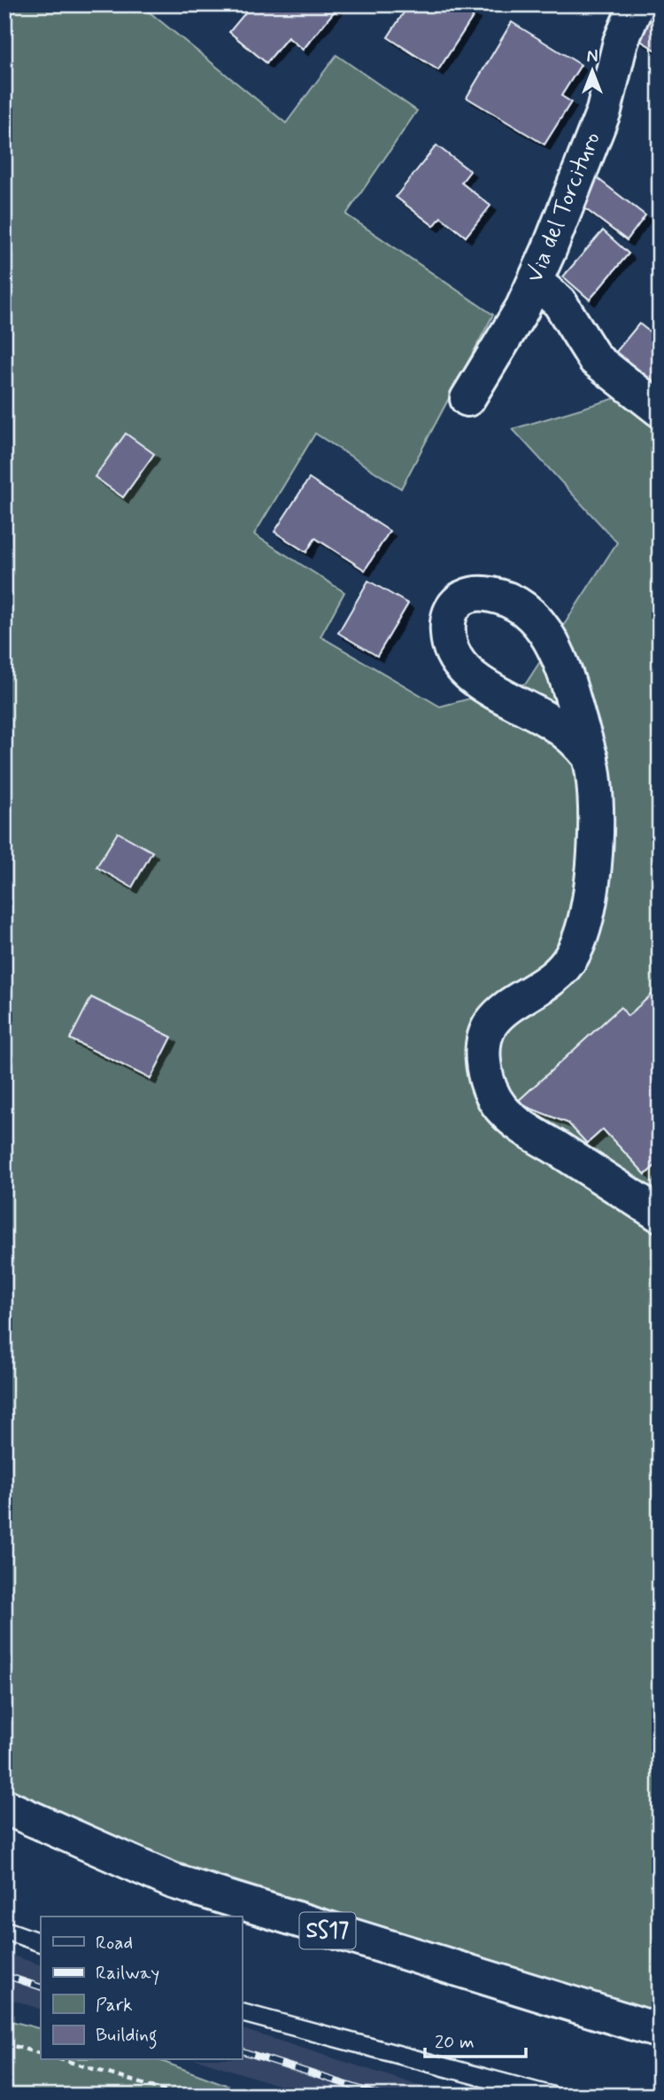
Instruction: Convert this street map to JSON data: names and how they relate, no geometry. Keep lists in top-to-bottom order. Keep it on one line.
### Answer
{"streets":{"street":["Via del Torcituro","SS17"]},"legend":["Road","Railway","Park","Building"],"scale_bar":"20 m","north":"top"}
